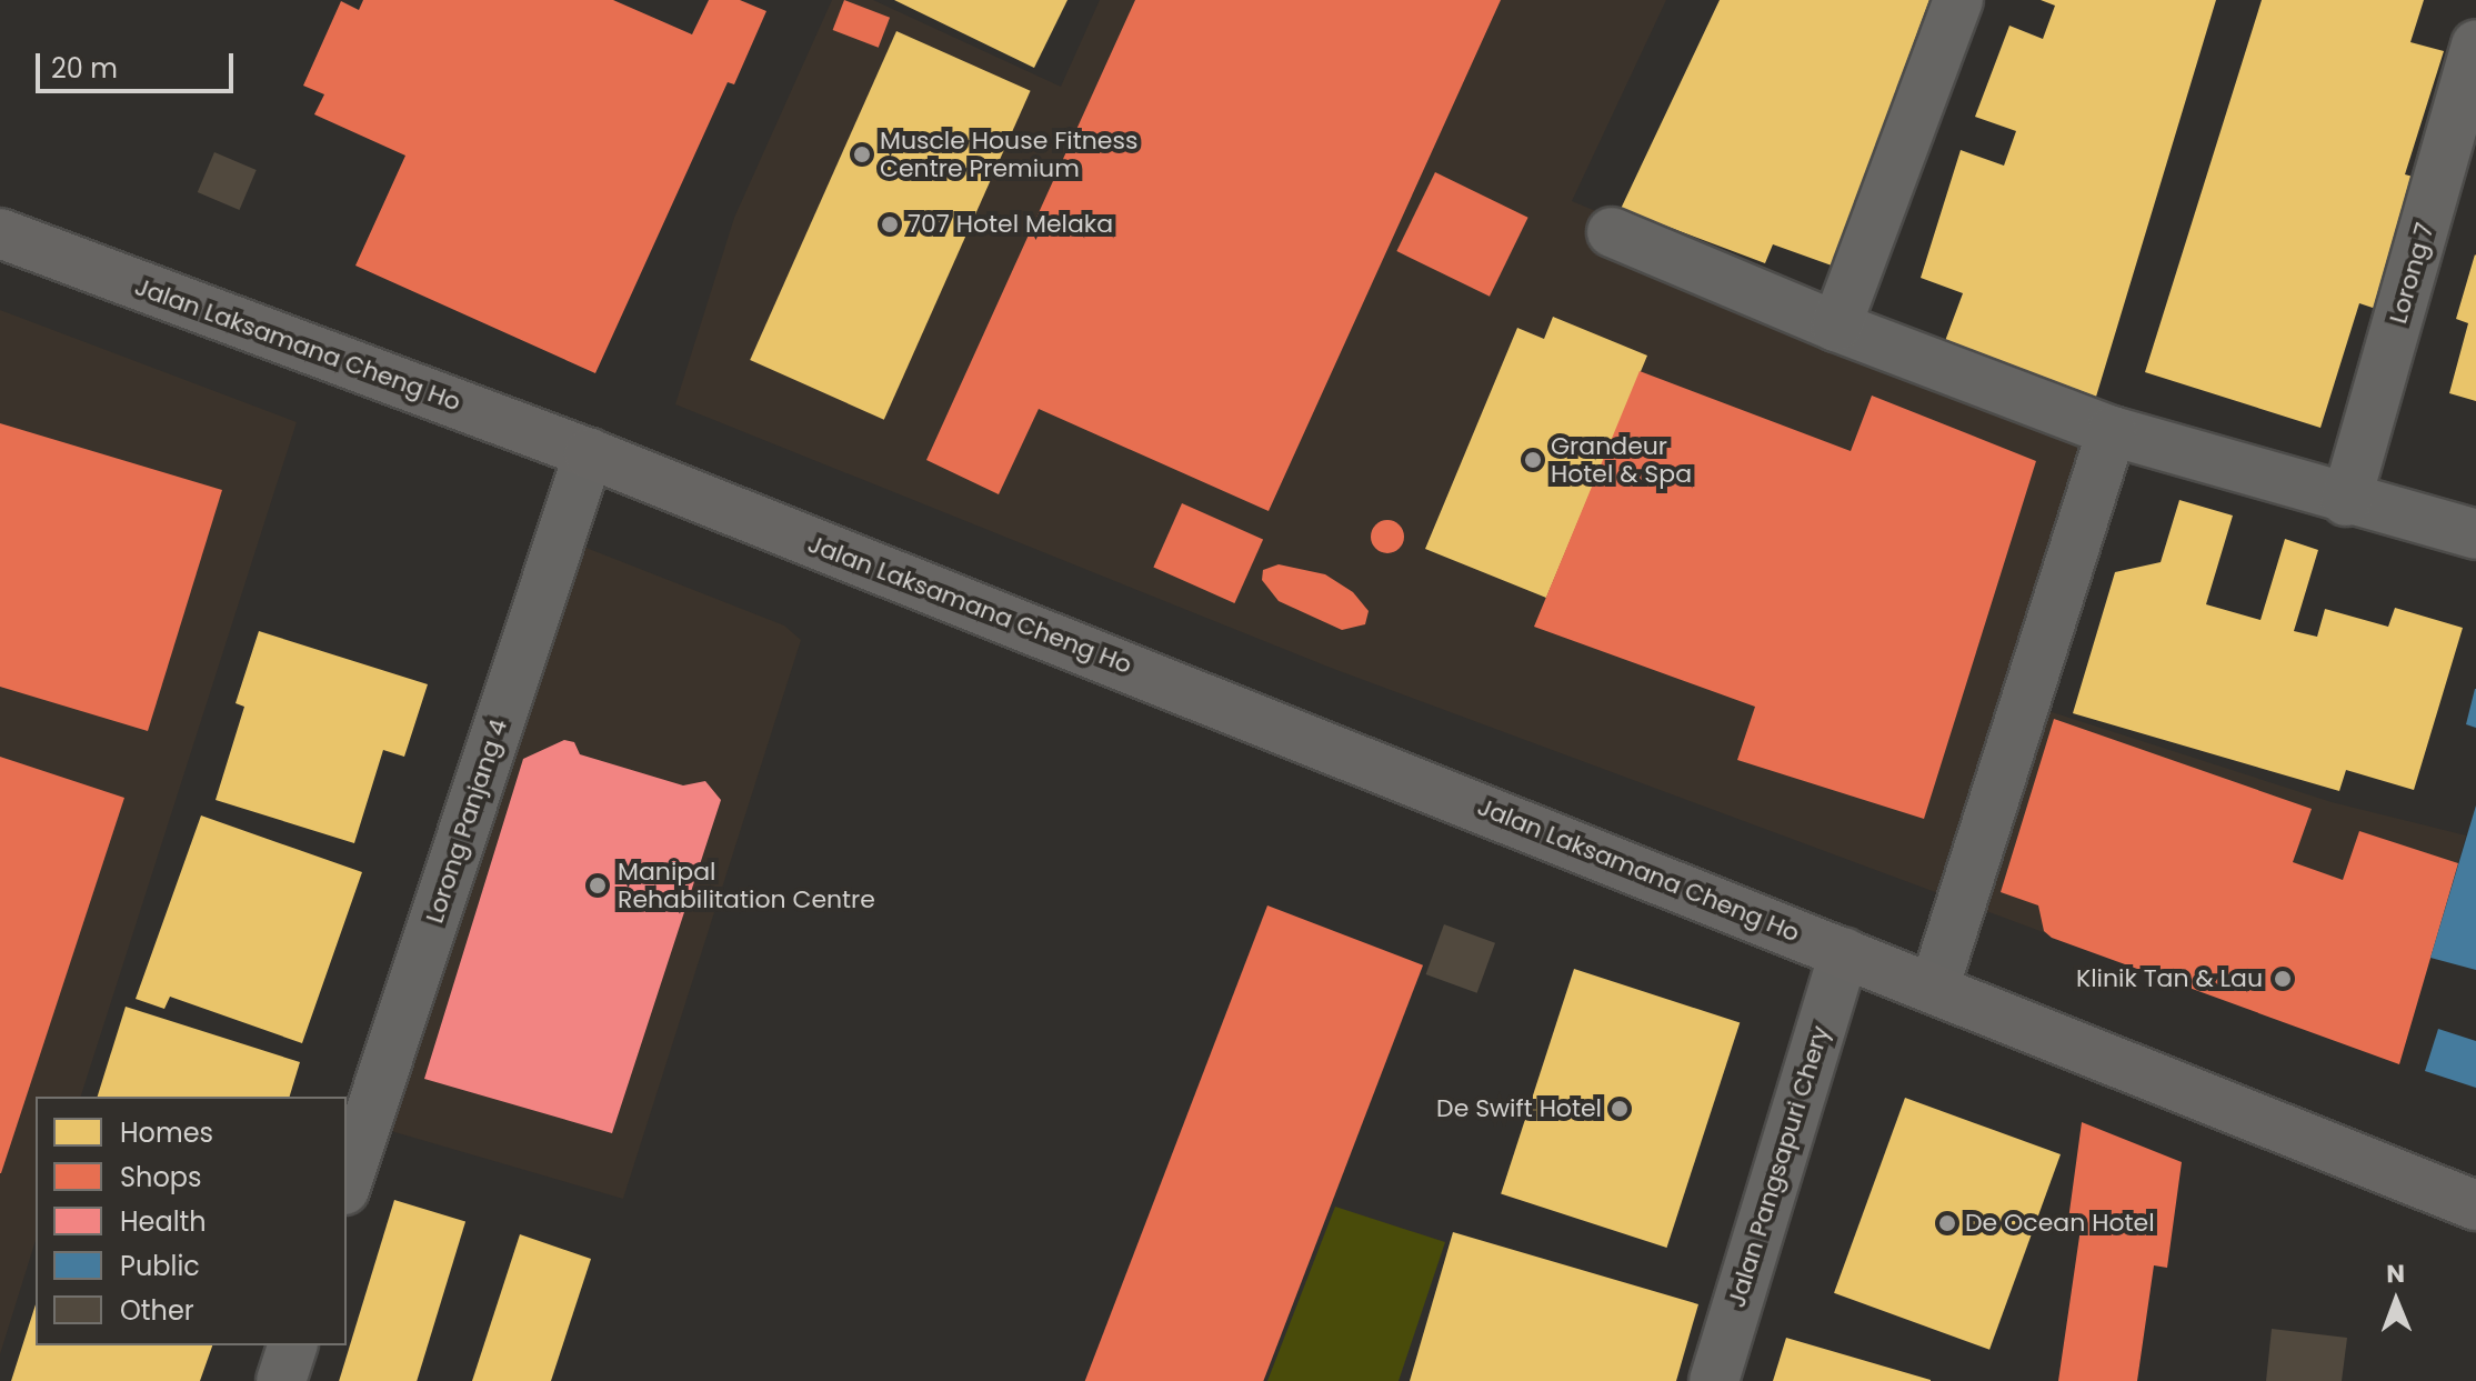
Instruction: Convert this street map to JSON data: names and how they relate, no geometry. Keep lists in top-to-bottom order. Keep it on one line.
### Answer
{"streets":{"main road":["Jalan Laksamana Cheng Ho"],"street":["Lorong 7","Lorong Panjang 4","Jalan Pangsapuri Chery"]},"crossings":[["Jalan Laksamana Cheng Ho","Lorong Panjang 4"],["Jalan Laksamana Cheng Ho","Jalan Pangsapuri Chery"]],"places":["Muscle House Fitness Centre Premium","707 Hotel Melaka","Grandeur Hotel & Spa","Manipal Rehabilitation Centre","Klinik Tan & Lau","De Swift Hotel","De Ocean Hotel"],"legend":["Homes","Shops","Health","Public","Other"],"scale_bar":"20 m","north":"top"}
